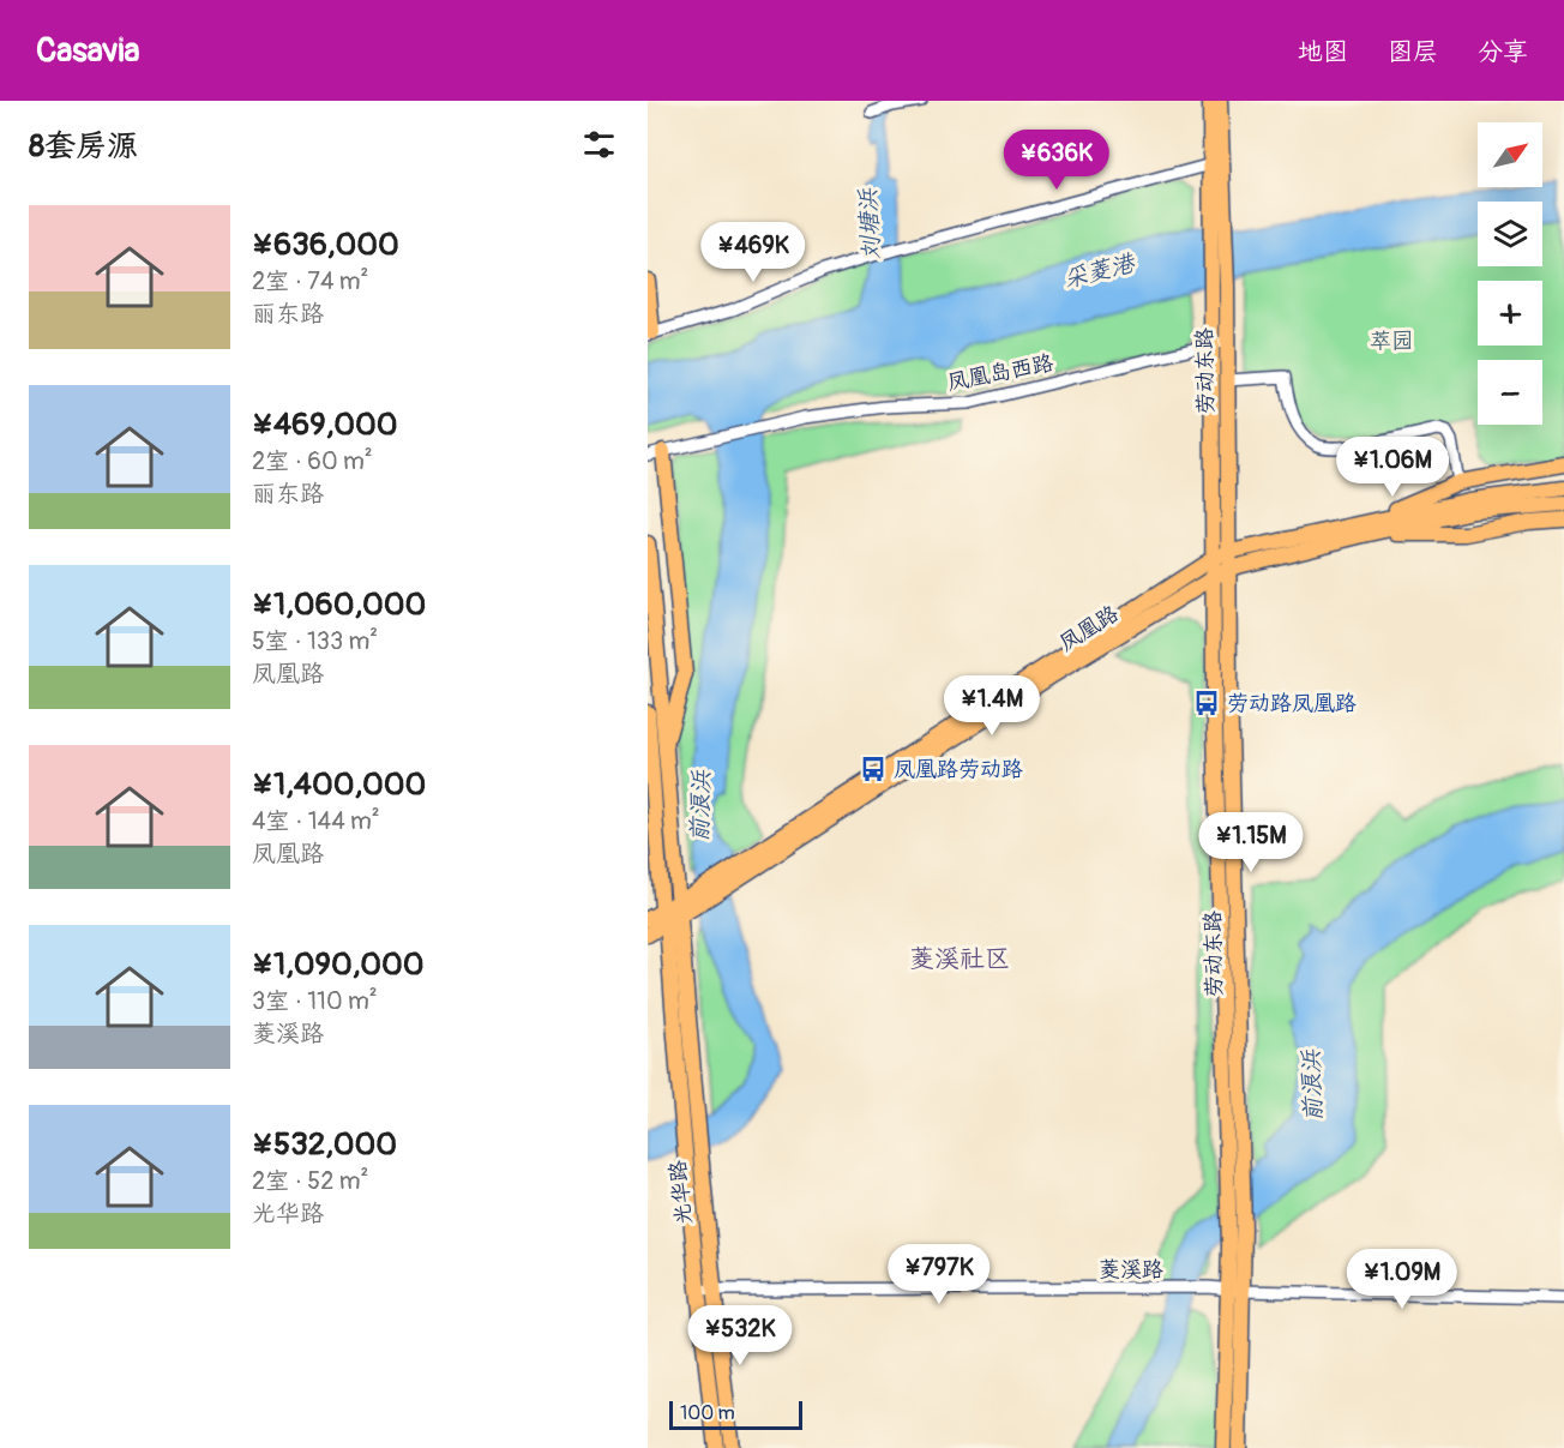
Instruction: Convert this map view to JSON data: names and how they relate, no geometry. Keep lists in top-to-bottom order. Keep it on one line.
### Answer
{"streets":{"main road":["劳动东路","凤凰路","光华路"],"street":["凤凰岛西路","菱溪路"]},"crossings":[["劳动东路","凤凰岛西路"],["劳动东路","凤凰路"],["劳动东路","菱溪路"],["凤凰路","光华路"],["光华路","菱溪路"]],"districts":["菱溪社区"],"water":["刘塘浜","采菱港","前浪浜"],"parks":["萃园"],"places":{"bus stop":["劳动路凤凰路","凤凰路劳动路"]},"scale_bar":"100 m","north":"top right","page":{"header":"Casavia","nav":["地图","图层","分享"],"heading":"8套房源","map_buttons":["+","−"],"price":["¥636K","¥469K","¥1.06M","¥1.4M","¥1.15M","¥797K","¥1.09M","¥532K"],"list":[{"name":"¥636,000","note":"2室 · 74 m² · 丽东路"},{"name":"¥469,000","note":"2室 · 60 m² · 丽东路"},{"name":"¥1,060,000","note":"5室 · 133 m² · 凤凰路"},{"name":"¥1,400,000","note":"4室 · 144 m² · 凤凰路"},{"name":"¥1,090,000","note":"3室 · 110 m² · 菱溪路"},{"name":"¥532,000","note":"2室 · 52 m² · 光华路"}],"scale":"100 m"}}
